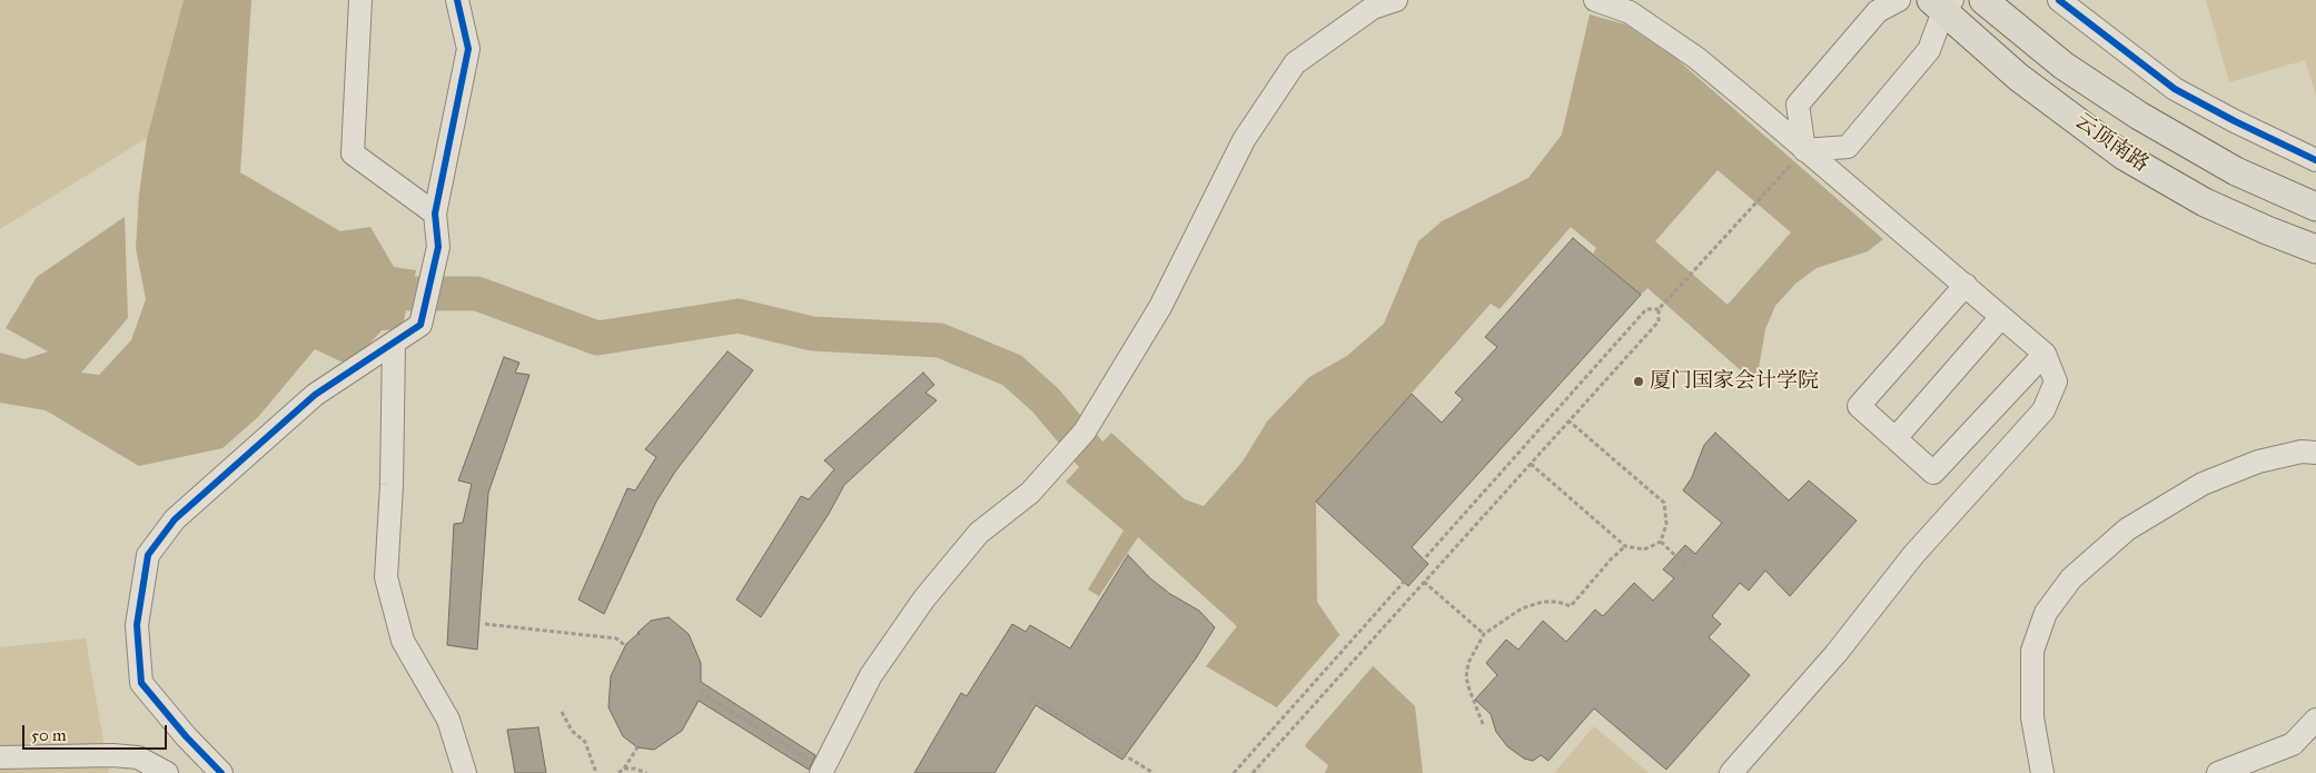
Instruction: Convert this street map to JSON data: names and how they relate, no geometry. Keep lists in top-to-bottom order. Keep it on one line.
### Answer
{"streets":{"main road":["云顶南路"]},"places":["厦门国家会计学院"],"scale_bar":"50 m"}
